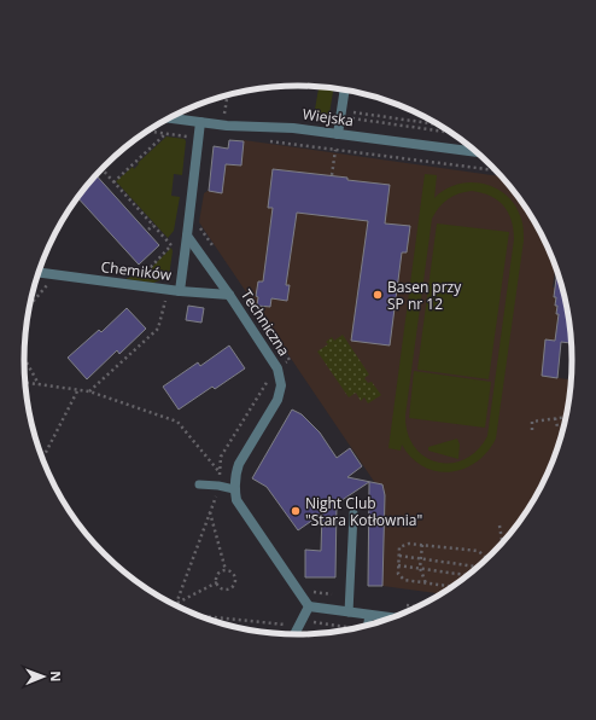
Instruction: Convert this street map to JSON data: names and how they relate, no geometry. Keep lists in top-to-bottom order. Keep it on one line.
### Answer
{"streets":{"street":["Wiejska","Chemików","Techniczna"]},"crossings":[["Chemików","Techniczna"]],"places":["Basen przy SP nr 12","Night Club \"Stara Kotłownia\""],"north":"right"}
